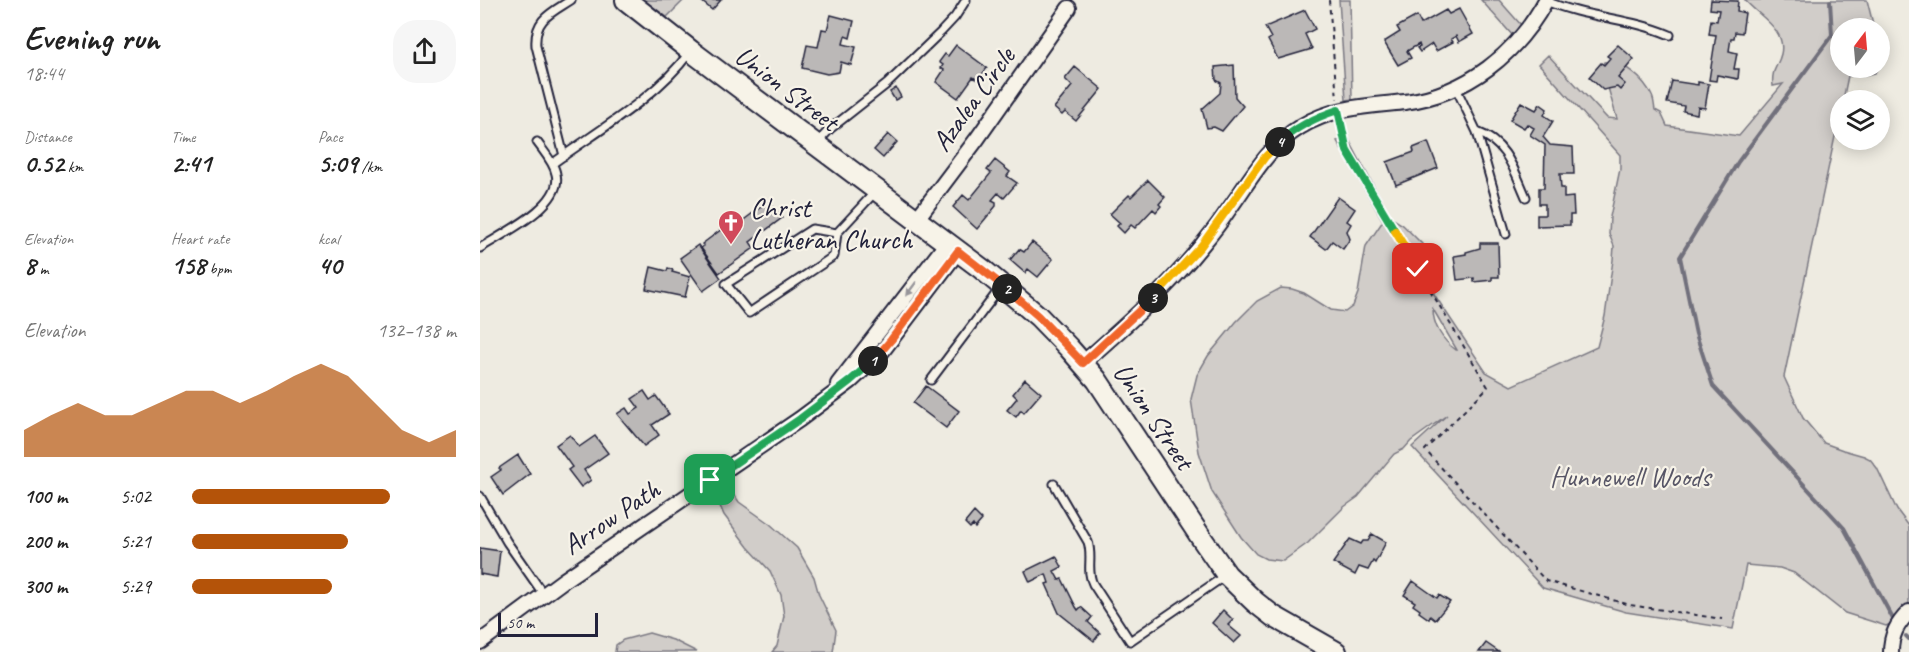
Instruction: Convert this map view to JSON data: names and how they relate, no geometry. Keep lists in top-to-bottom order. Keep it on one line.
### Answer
{"streets":{"street":["Union Street","Azalea Circle","Arrow Path"]},"crossings":[["Union Street","Azalea Circle"],["Union Street","Arrow Path"]],"parks":["Hunnewell Woods"],"places":{"church":["Christ Lutheran Church"]},"scale_bar":"50 m","north":"top","page":{"heading":["Evening run","18:44"],"stats":[["Distance","0.52 km"],["Time","2:41"],["Pace","5:09 /km"],["Elevation","8 m"],["Heart rate","158 bpm"],["kcal","40"]],"pins":["4","2","3","1"],"chart":["Elevation","132–138 m"],"list":[{"name":"100 m","note":"5:02"},{"name":"200 m","note":"5:21"},{"name":"300 m","note":"5:29"}],"scale":"50 m"}}
